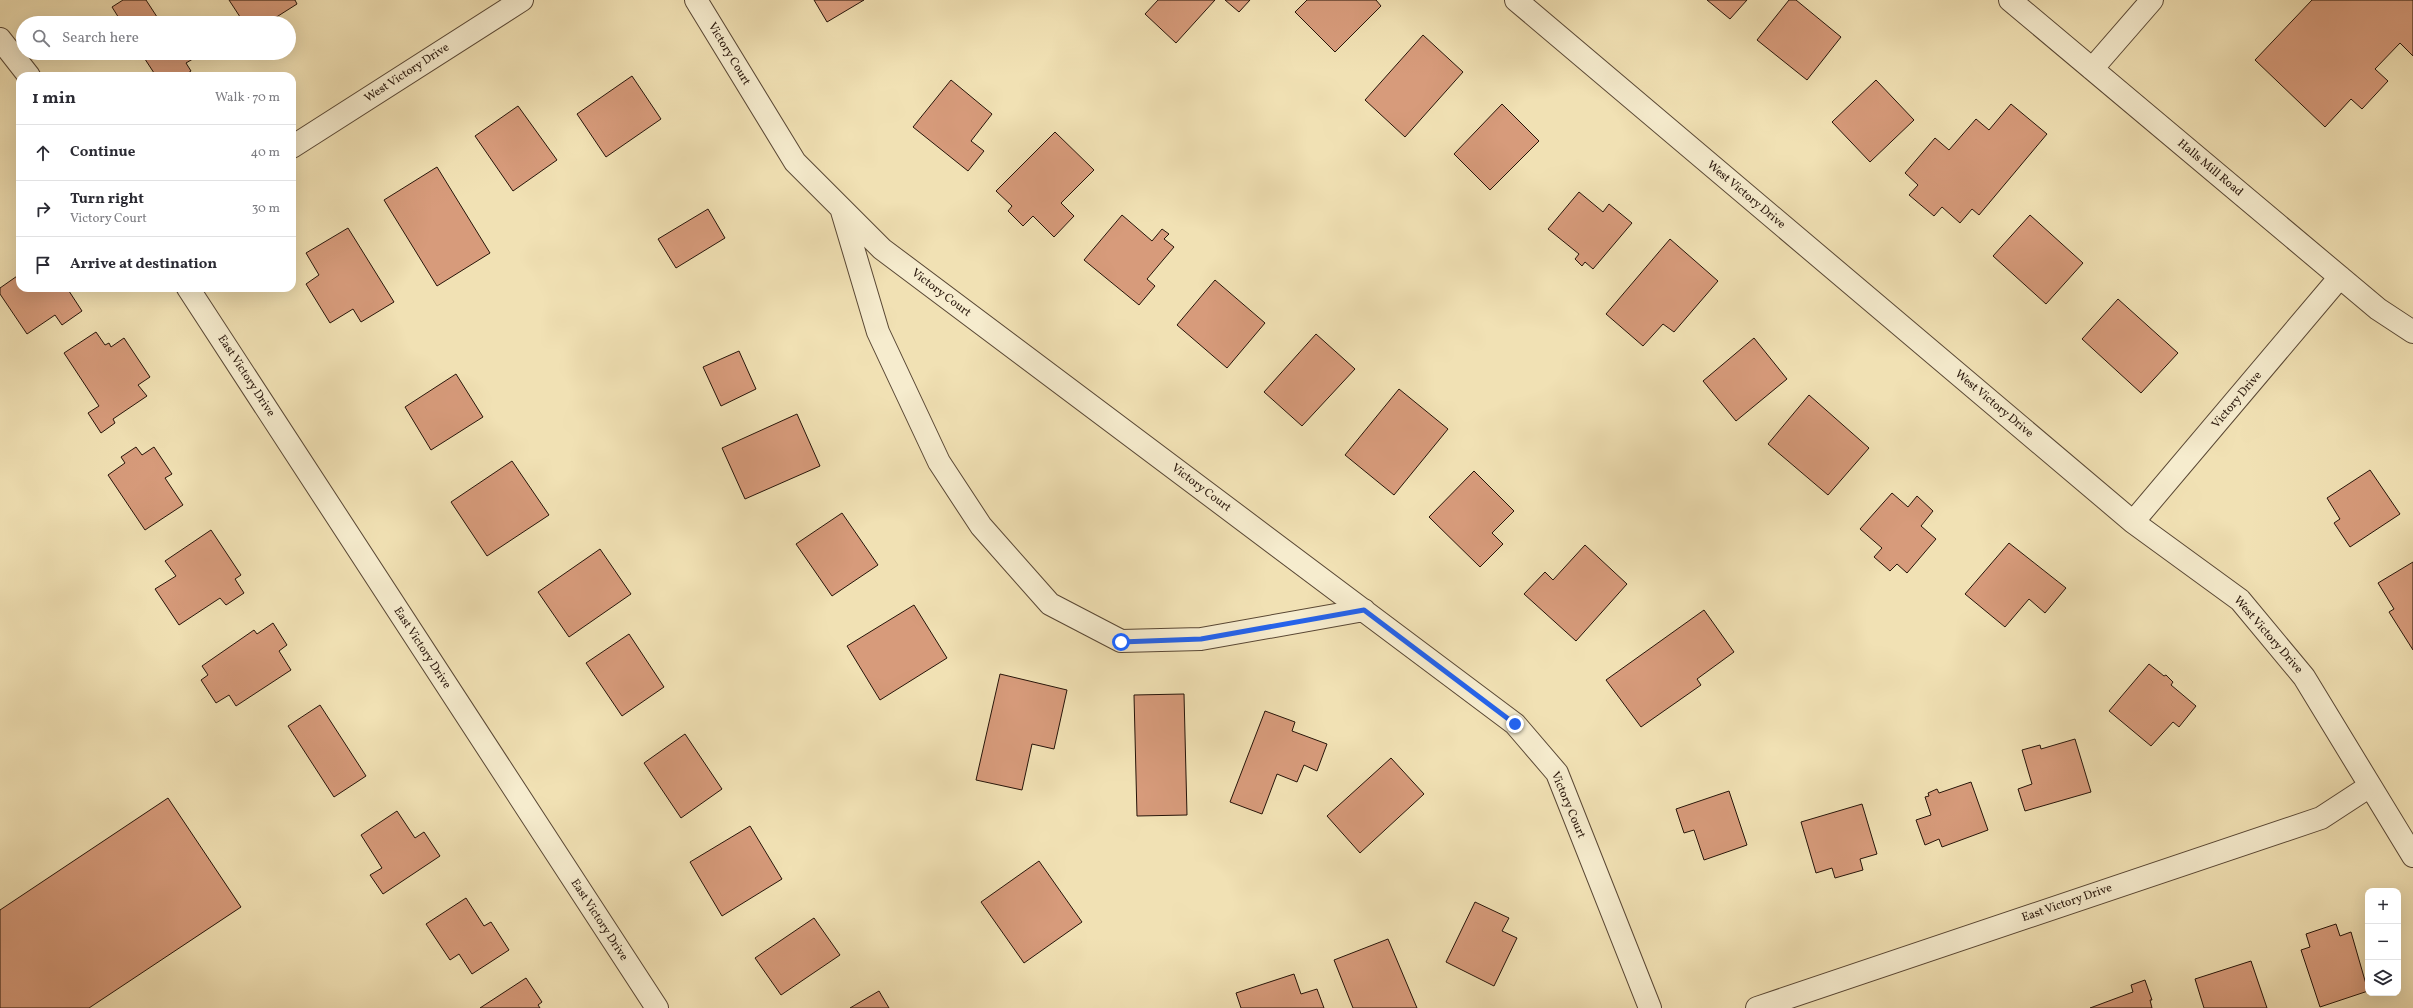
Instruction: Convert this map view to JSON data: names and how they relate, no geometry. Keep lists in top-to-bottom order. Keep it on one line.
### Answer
{"streets":{"street":["Victory Court","West Victory Drive","Halls Mill Road","East Victory Drive","Victory Drive"]},"crossings":[["West Victory Drive","East Victory Drive"],["West Victory Drive","Victory Drive"],["Halls Mill Road","Victory Drive"]],"page":{"search":"Search here","heading":["1 min","Walk · 70 m"],"list":[["Continue","40 m"],["Turn right","Victory Court","30 m"],"Arrive at destination"],"map_buttons":["+","−"]}}
